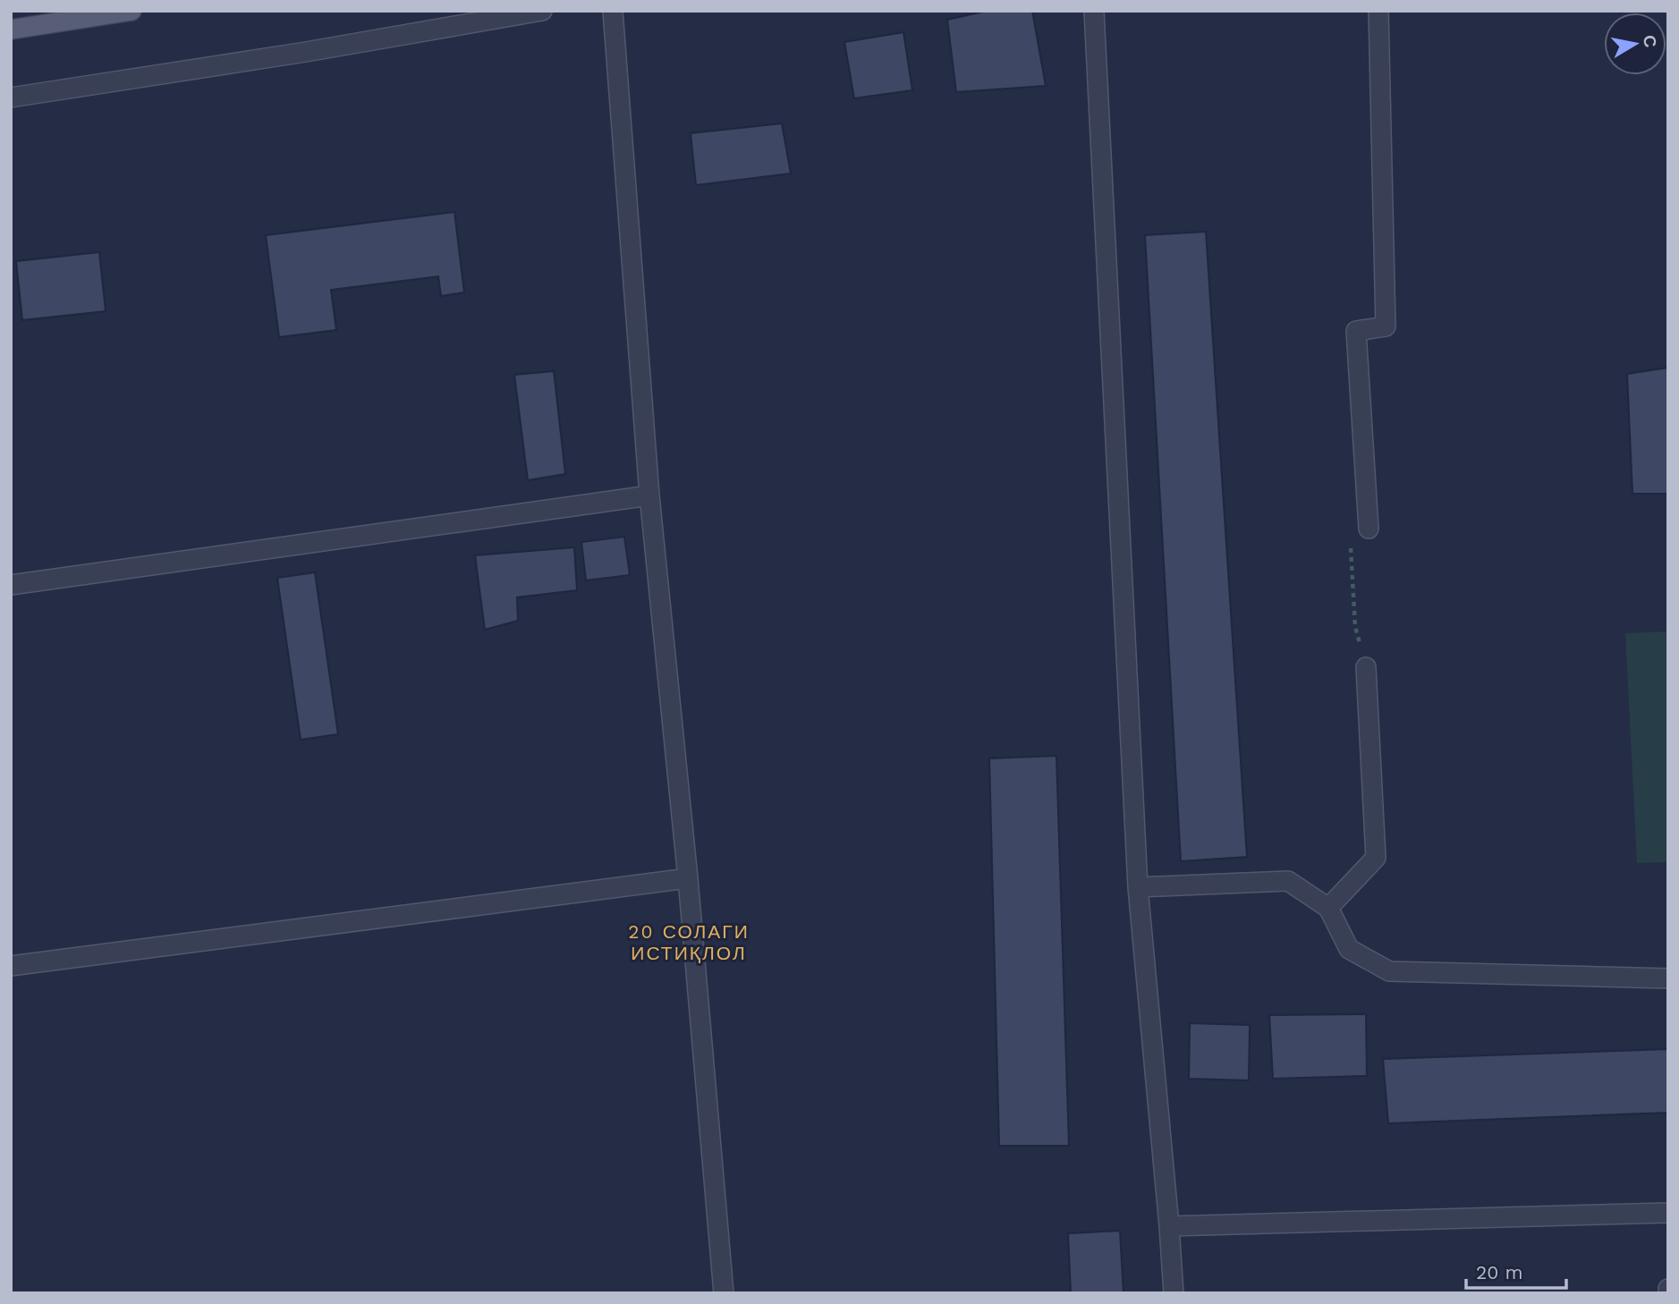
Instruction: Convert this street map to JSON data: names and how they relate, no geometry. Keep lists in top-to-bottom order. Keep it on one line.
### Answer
{"districts":["20 СОЛАГИ ИСТИҚЛОЛ"],"scale_bar":"20 m","north":"right"}
